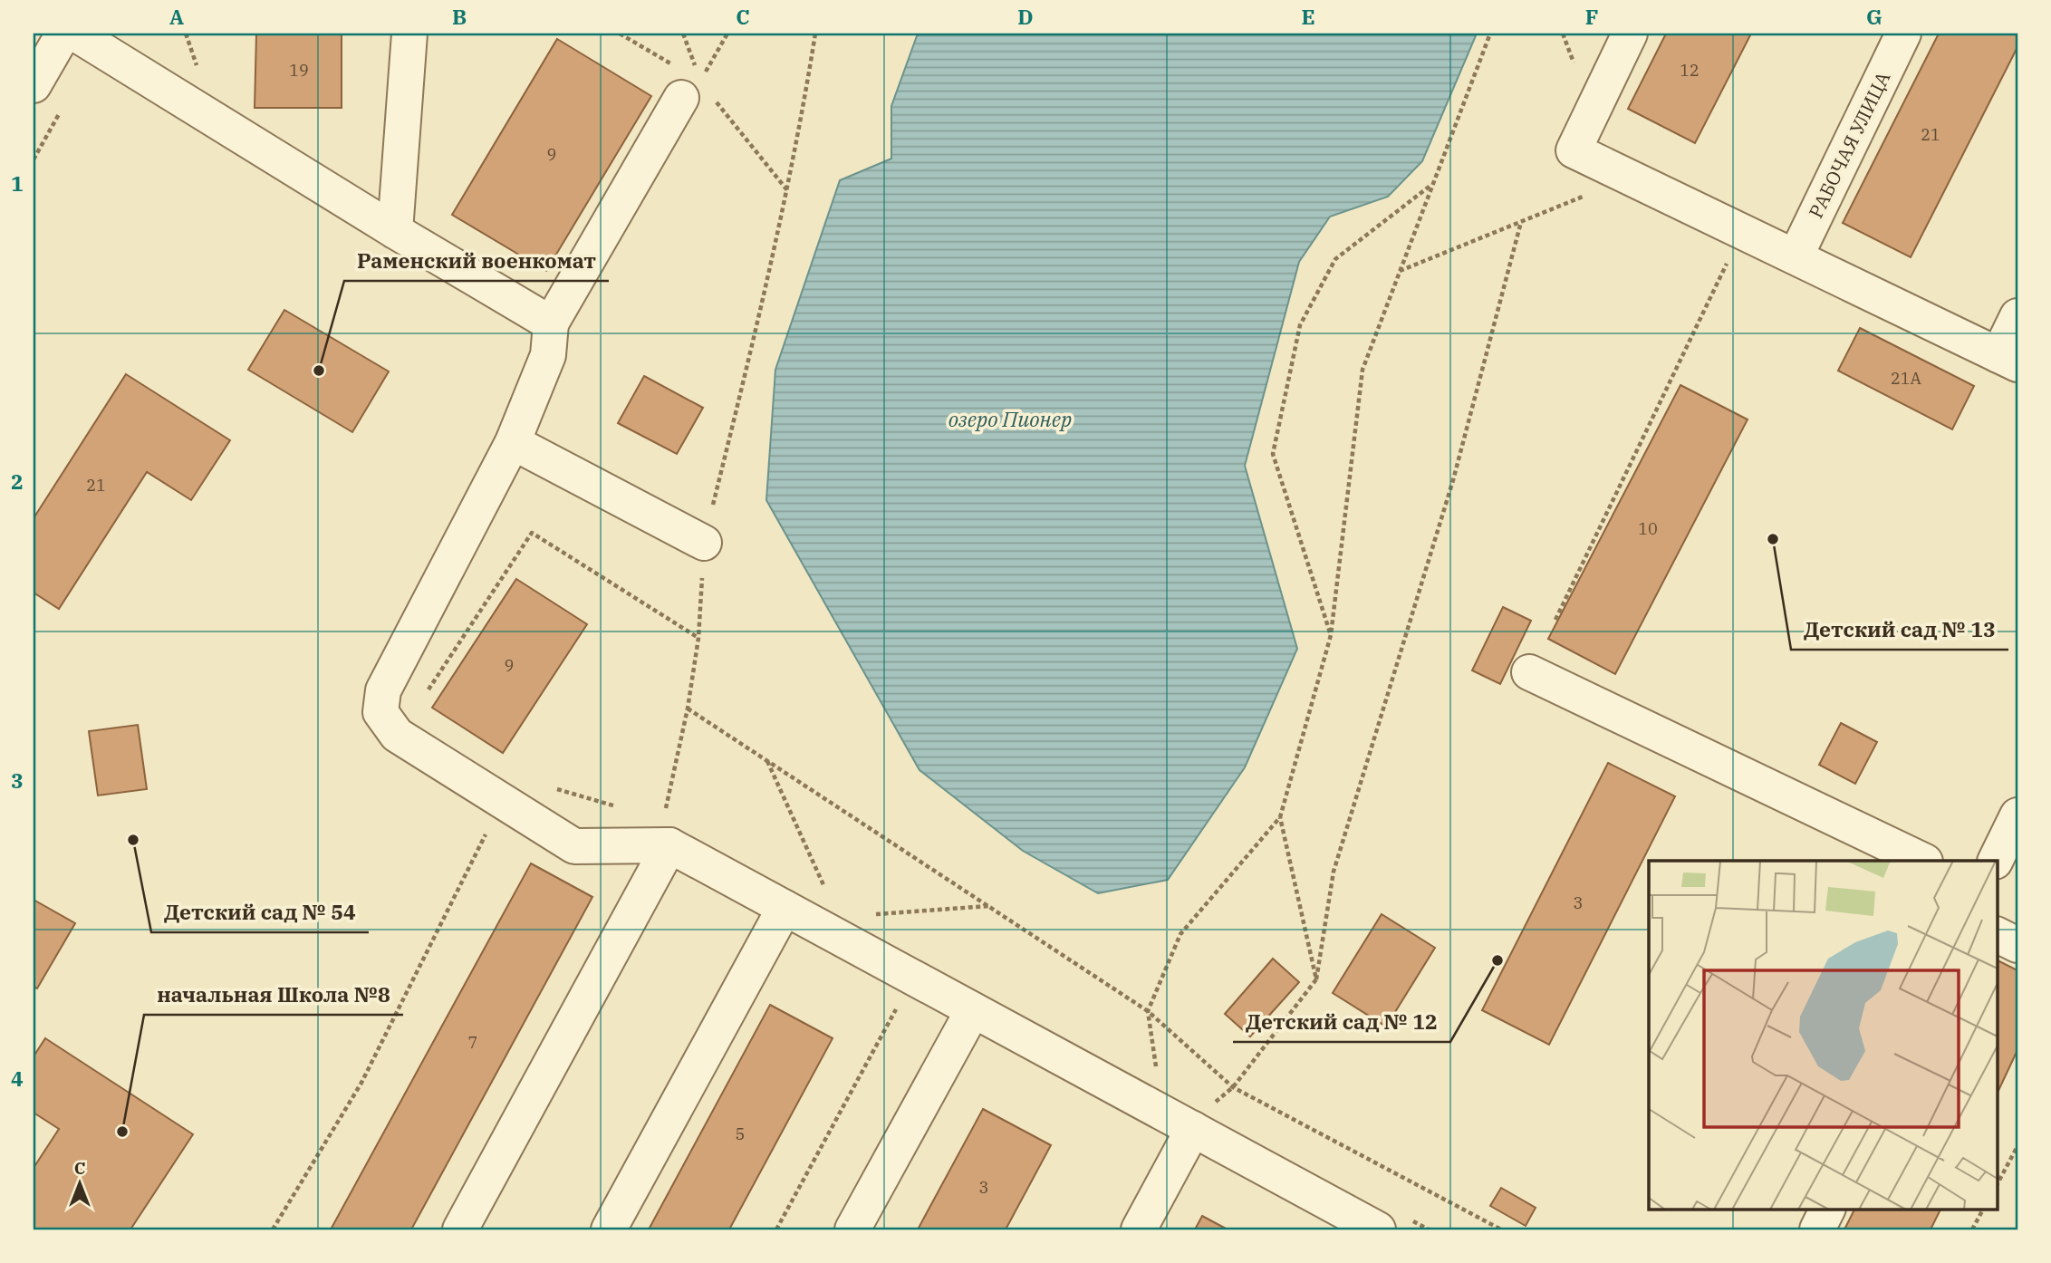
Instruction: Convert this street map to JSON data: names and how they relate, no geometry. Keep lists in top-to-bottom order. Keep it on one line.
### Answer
{"streets":{"street":["РАБОЧАЯ УЛИЦА"]},"water":["озеро Пионер"],"places":["Раменский военкомат","Детский сад № 13","Детский сад № 54","Детский сад № 12","начальная Школа №8"],"house_numbers":["19","12","21","9","21А","21","10","9","3","7","5","3"],"north":"top","grid":{"columns":["A","B","C","D","E","F","G"],"rows":["1","2","3","4"]}}
